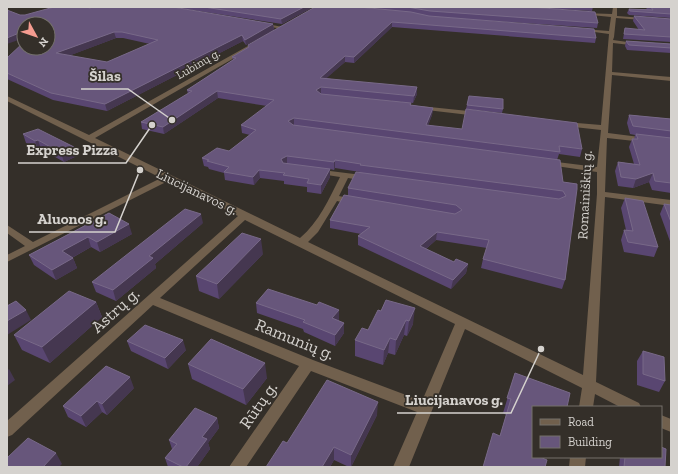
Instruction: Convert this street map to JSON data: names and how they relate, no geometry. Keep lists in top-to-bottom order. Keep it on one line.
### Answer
{"streets":{"street":["Lubinų g.","Liucijanavos g.","Romainiškių g.","Astrų g.","Ramunių g.","Rūtų g."]},"crossings":[["Lubinų g.","Liucijanavos g."],["Liucijanavos g.","Romainiškių g."],["Liucijanavos g.","Astrų g."],["Astrų g.","Ramunių g."],["Ramunių g.","Rūtų g."]],"places":["Šilas","Express Pizza","Aluonos g.","Liucijanavos g."],"legend":["Road","Building"],"north":"bottom right"}
